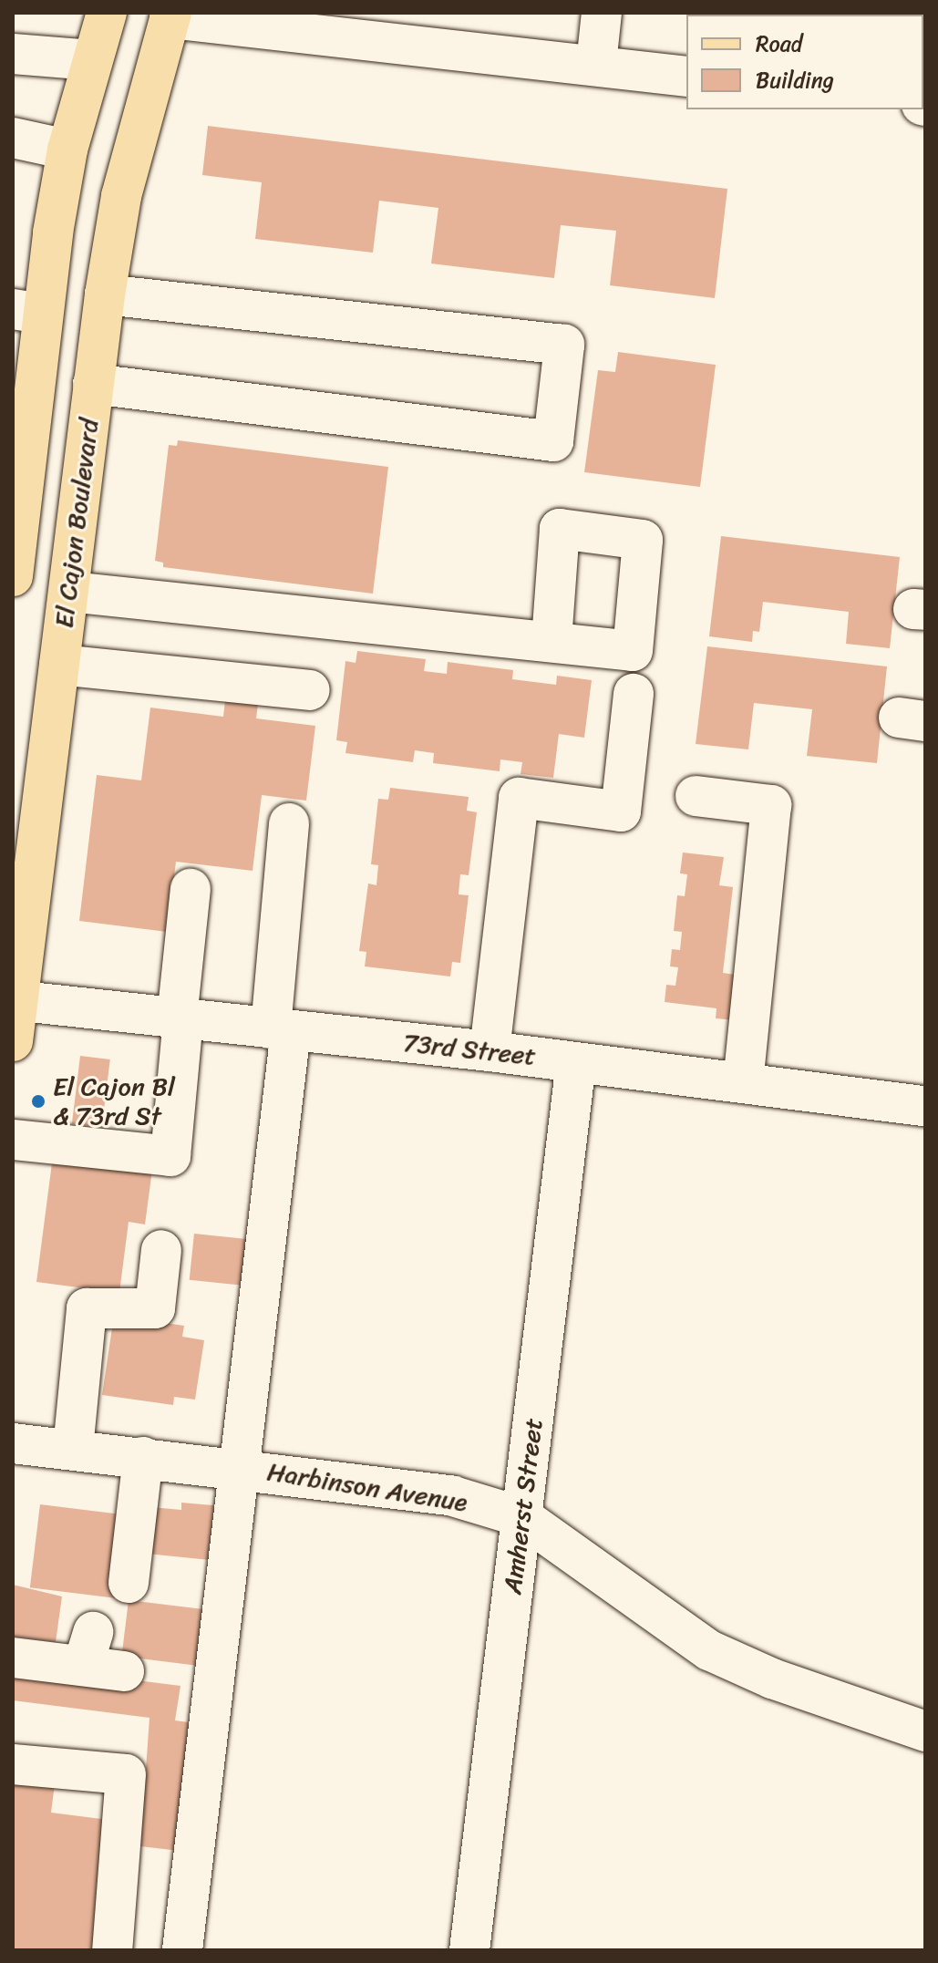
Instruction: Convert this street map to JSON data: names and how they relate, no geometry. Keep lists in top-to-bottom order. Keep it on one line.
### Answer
{"streets":{"main road":["El Cajon Boulevard"],"street":["73rd Street","Harbinson Avenue","Amherst Street"]},"crossings":[["El Cajon Boulevard","73rd Street"],["73rd Street","Amherst Street"],["Harbinson Avenue","Amherst Street"]],"places":["El Cajon Bl & 73rd St"],"legend":["Road","Building"]}
